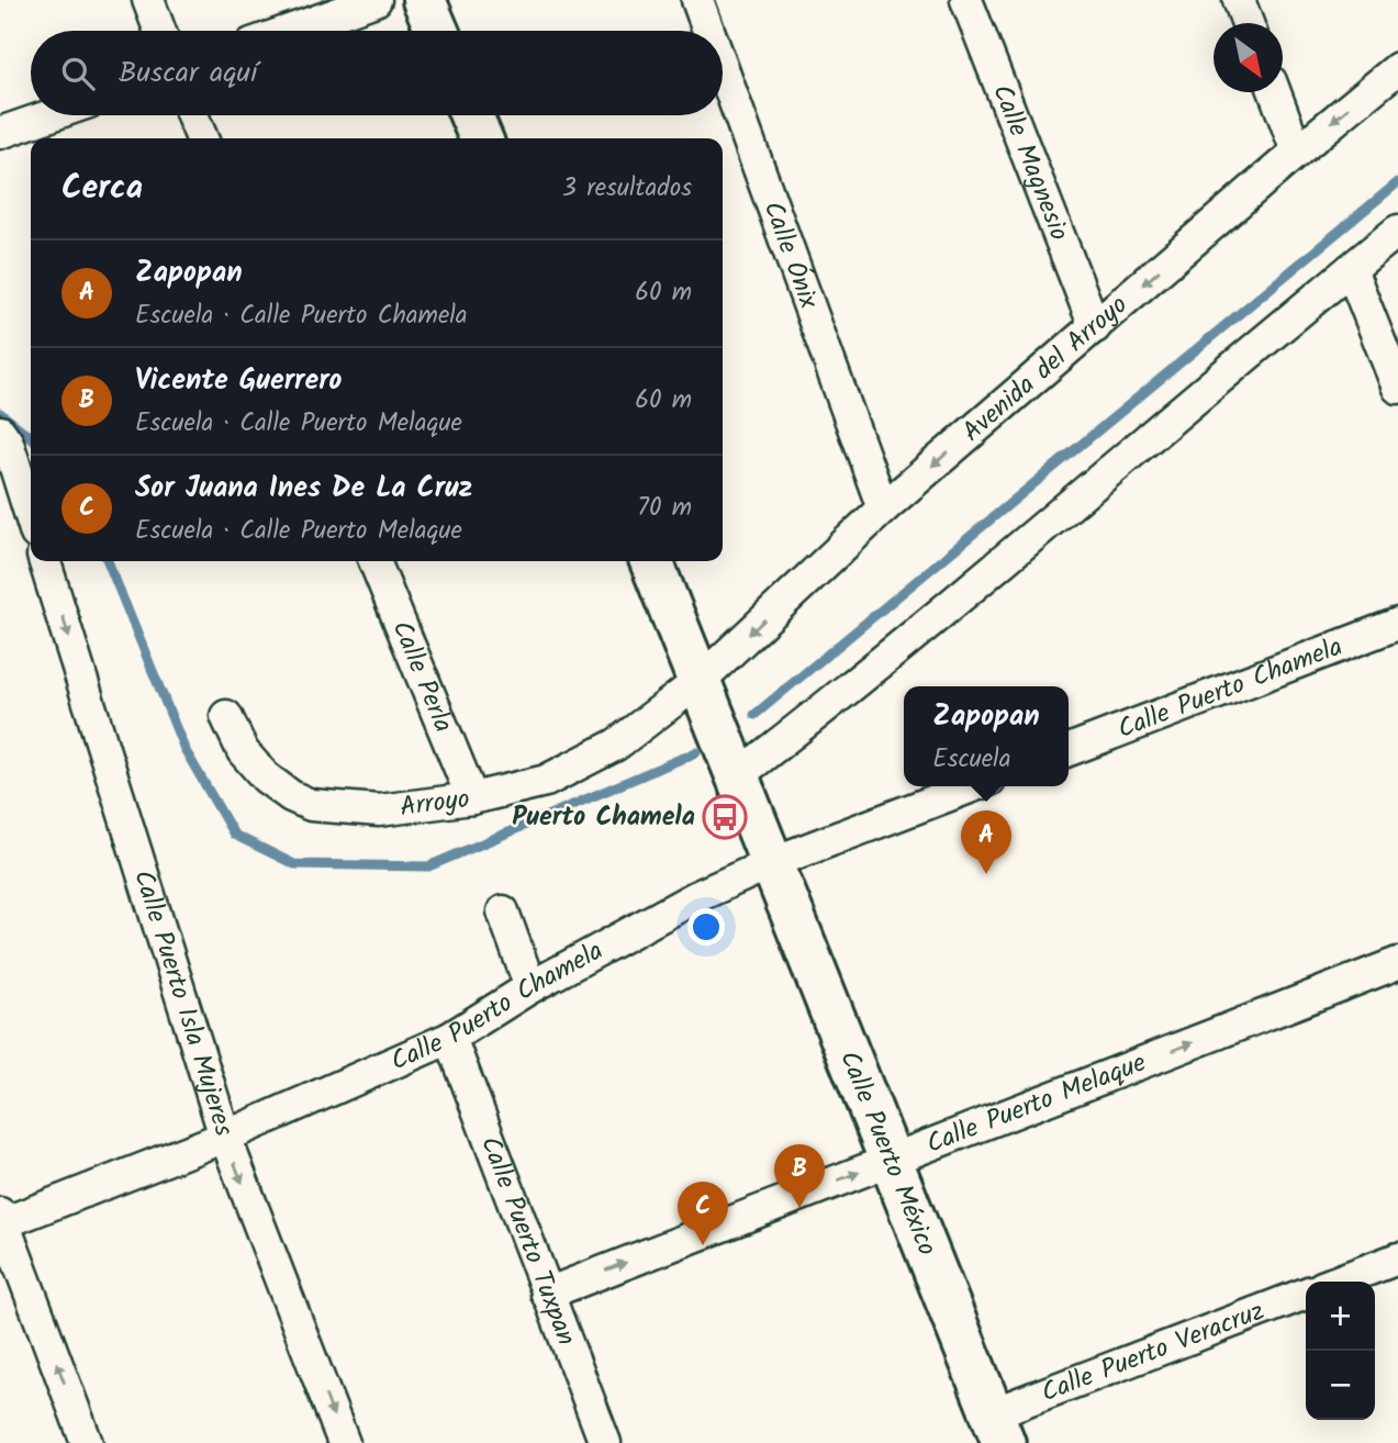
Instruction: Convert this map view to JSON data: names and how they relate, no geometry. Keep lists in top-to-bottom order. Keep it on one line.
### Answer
{"streets":{"street":["Calle Magnesio","Calle Ónix","Avenida del Arroyo","Calle Perla","Calle Puerto Chamela","Arroyo","Calle Puerto Isla Mujeres","Calle Puerto Melaque","Calle Puerto México","Calle Puerto Tuxpan","Calle Puerto Veracruz"]},"crossings":[["Calle Magnesio","Avenida del Arroyo"],["Calle Ónix","Avenida del Arroyo"],["Avenida del Arroyo","Arroyo"],["Avenida del Arroyo","Calle Puerto México"],["Calle Perla","Arroyo"],["Calle Puerto Chamela","Calle Puerto Isla Mujeres"],["Calle Puerto Chamela","Calle Puerto México"],["Calle Puerto Chamela","Calle Puerto Tuxpan"],["Arroyo","Calle Puerto México"],["Calle Puerto Melaque","Calle Puerto México"],["Calle Puerto Melaque","Calle Puerto Tuxpan"],["Calle Puerto México","Calle Puerto Veracruz"]],"one_way":["Calle Puerto Isla Mujeres","Calle Puerto Melaque"],"places":{"bus stop":["Puerto Chamela"]},"north":"bottom right","page":{"search":"Buscar aquí","heading":["Cerca","3 resultados"],"list":[{"mark":"A","name":"Zapopan","note":"Escuela · Calle Puerto Chamela","value":"60 m"},{"mark":"B","name":"Vicente Guerrero","note":"Escuela · Calle Puerto Melaque","value":"60 m"},{"mark":"C","name":"Sor Juana Ines De La Cruz","note":"Escuela · Calle Puerto Melaque","value":"70 m"}],"popup":["Zapopan","Escuela"],"pins":["A","B","C"],"map_buttons":["+","−"]}}
